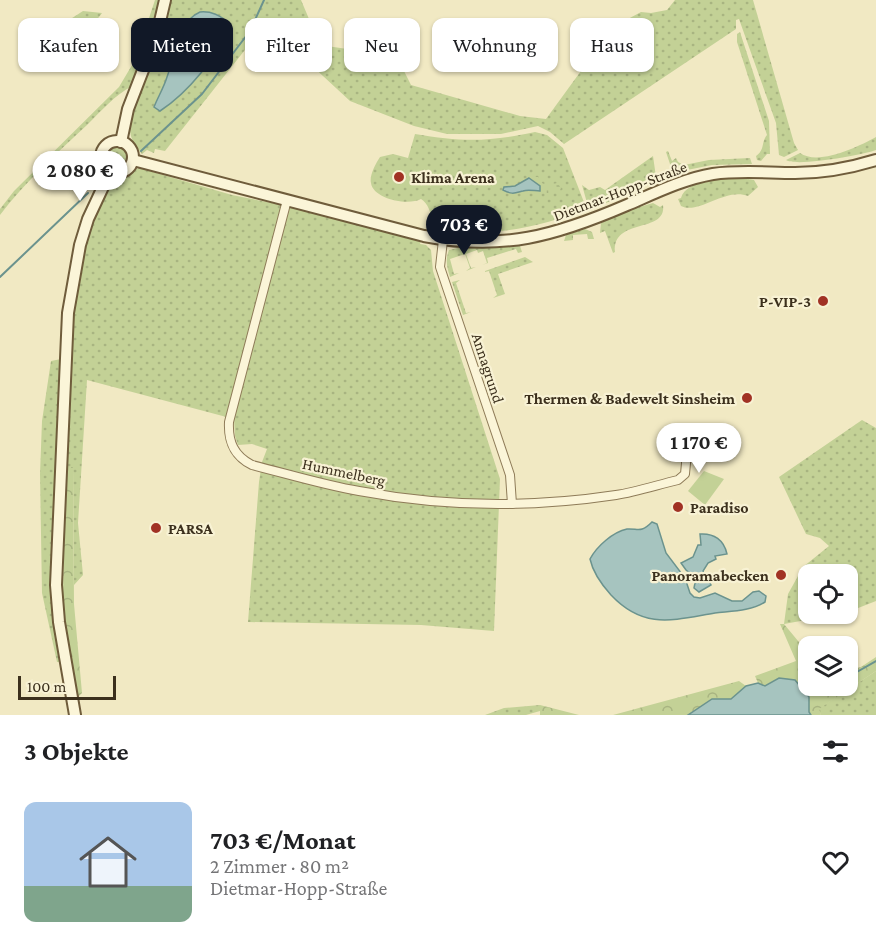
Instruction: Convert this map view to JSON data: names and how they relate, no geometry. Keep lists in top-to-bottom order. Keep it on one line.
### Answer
{"streets":{"main road":["Dietmar-Hopp-Straße"],"street":["Annagrund","Hummelberg"]},"crossings":[["Dietmar-Hopp-Straße","Annagrund"],["Dietmar-Hopp-Straße","Hummelberg"],["Annagrund","Hummelberg"]],"places":["Klima Arena","P-VIP-3","Thermen & Badewelt Sinsheim","Paradiso","PARSA","Panoramabecken"],"scale_bar":"100 m","page":{"chip":["Kaufen","Mieten","Filter","Neu","Wohnung","Haus"],"price":["2 080 €","703 €","1 170 €"],"scale":"100 m","heading":"3 Objekte","list":[{"name":"703 €/Monat","note":"2 Zimmer · 80 m² · Dietmar-Hopp-Straße"}]}}
